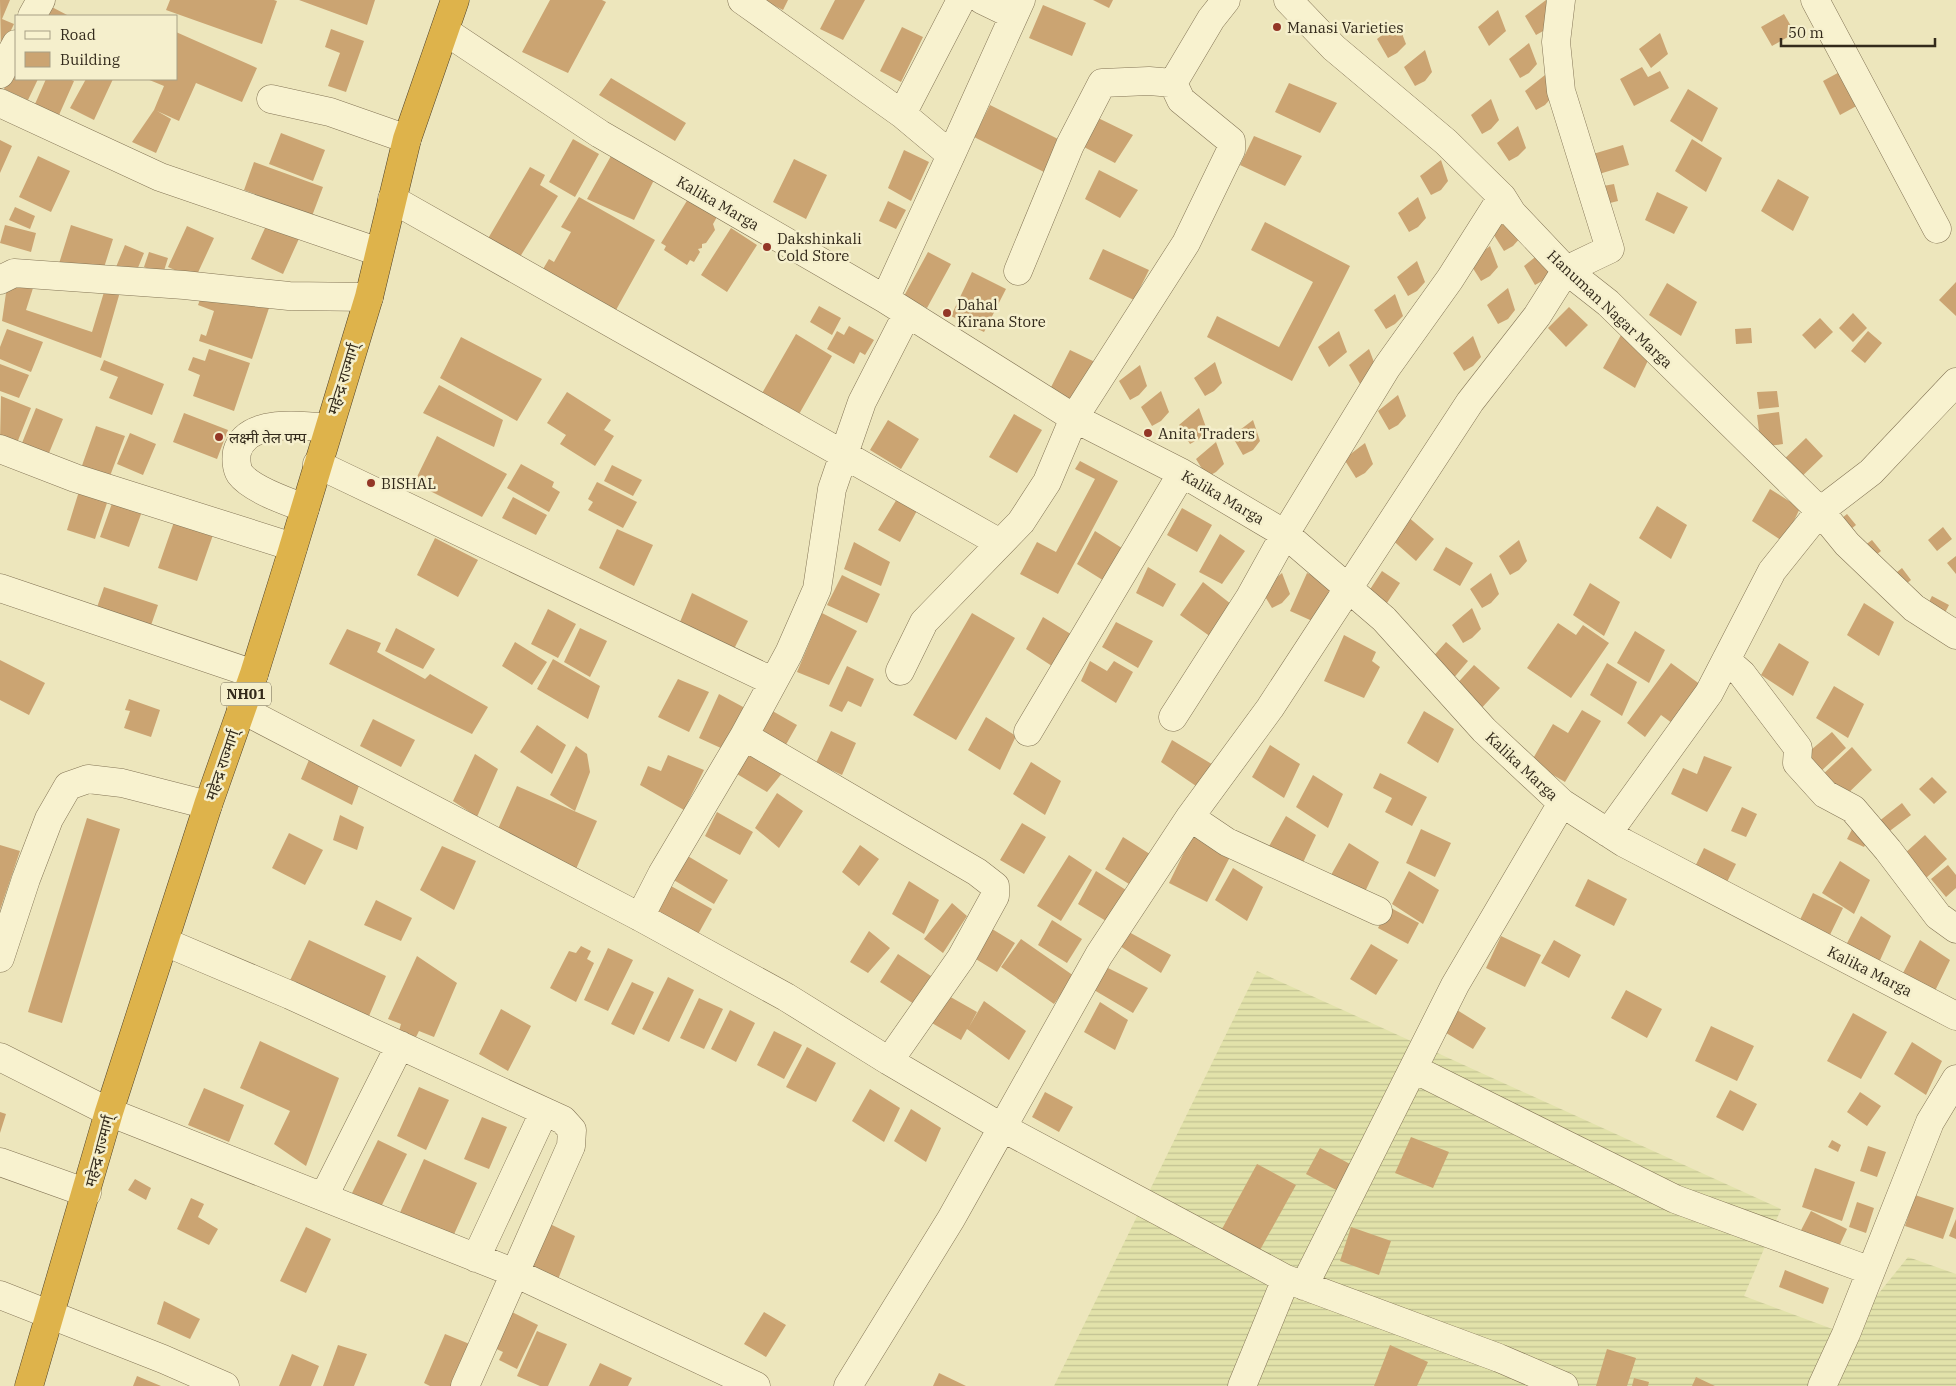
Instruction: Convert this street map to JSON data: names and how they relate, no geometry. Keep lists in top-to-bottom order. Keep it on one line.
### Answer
{"streets":{"highway":["महेन्द्र राज्मार्ग्","NH01"],"street":["Kalika Marga","Hanuman Nagar Marga"]},"crossings":[["Kalika Marga","महेन्द्र राज्मार्ग्"]],"places":["Manasi Varieties","Dakshinkali Cold Store","Dahal Kirana Store","Anita Traders","लक्ष्मी तेल पम्प","BISHAL"],"legend":["Road","Building"],"scale_bar":"50 m"}
